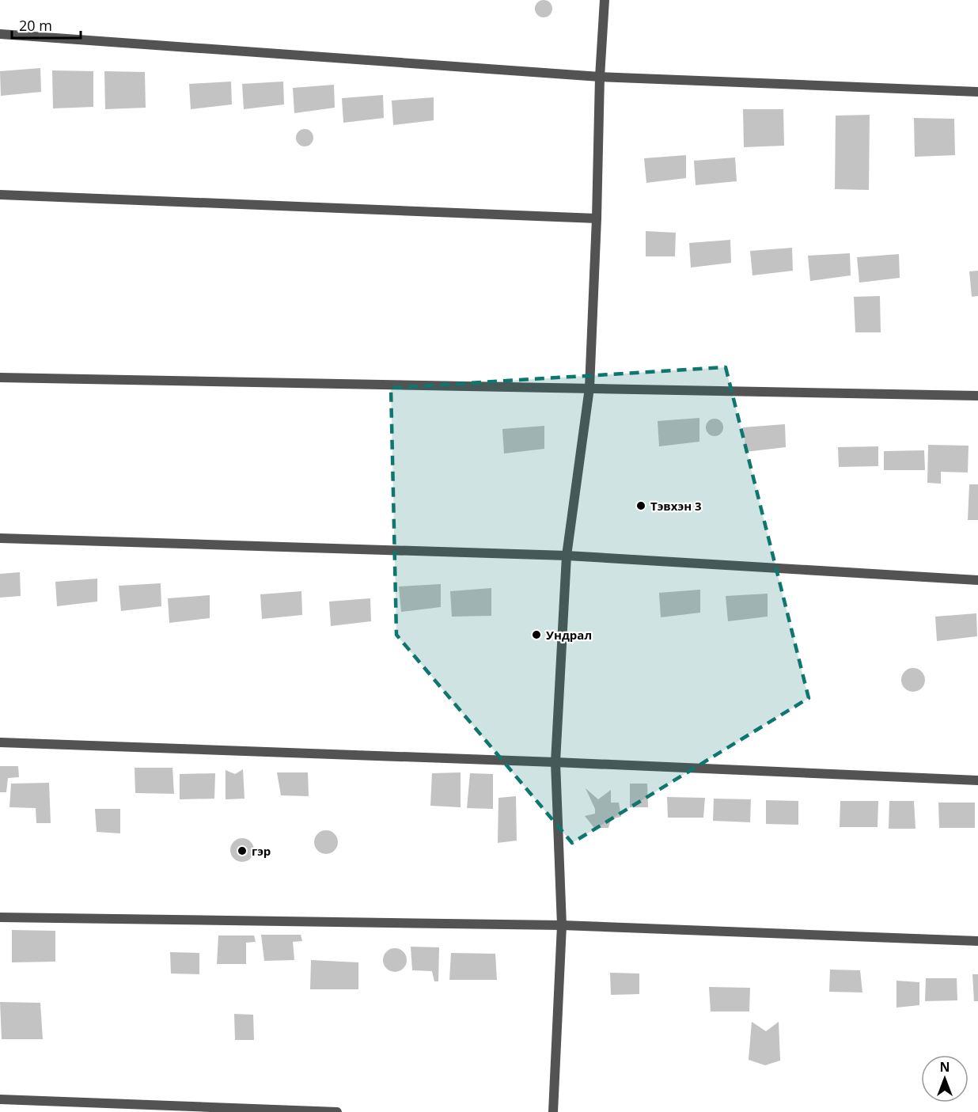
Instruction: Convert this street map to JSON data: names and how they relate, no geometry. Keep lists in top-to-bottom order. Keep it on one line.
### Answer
{"places":["Тэвхэн 3","Ундрал","гэр"],"scale_bar":"20 m","north":"top"}
